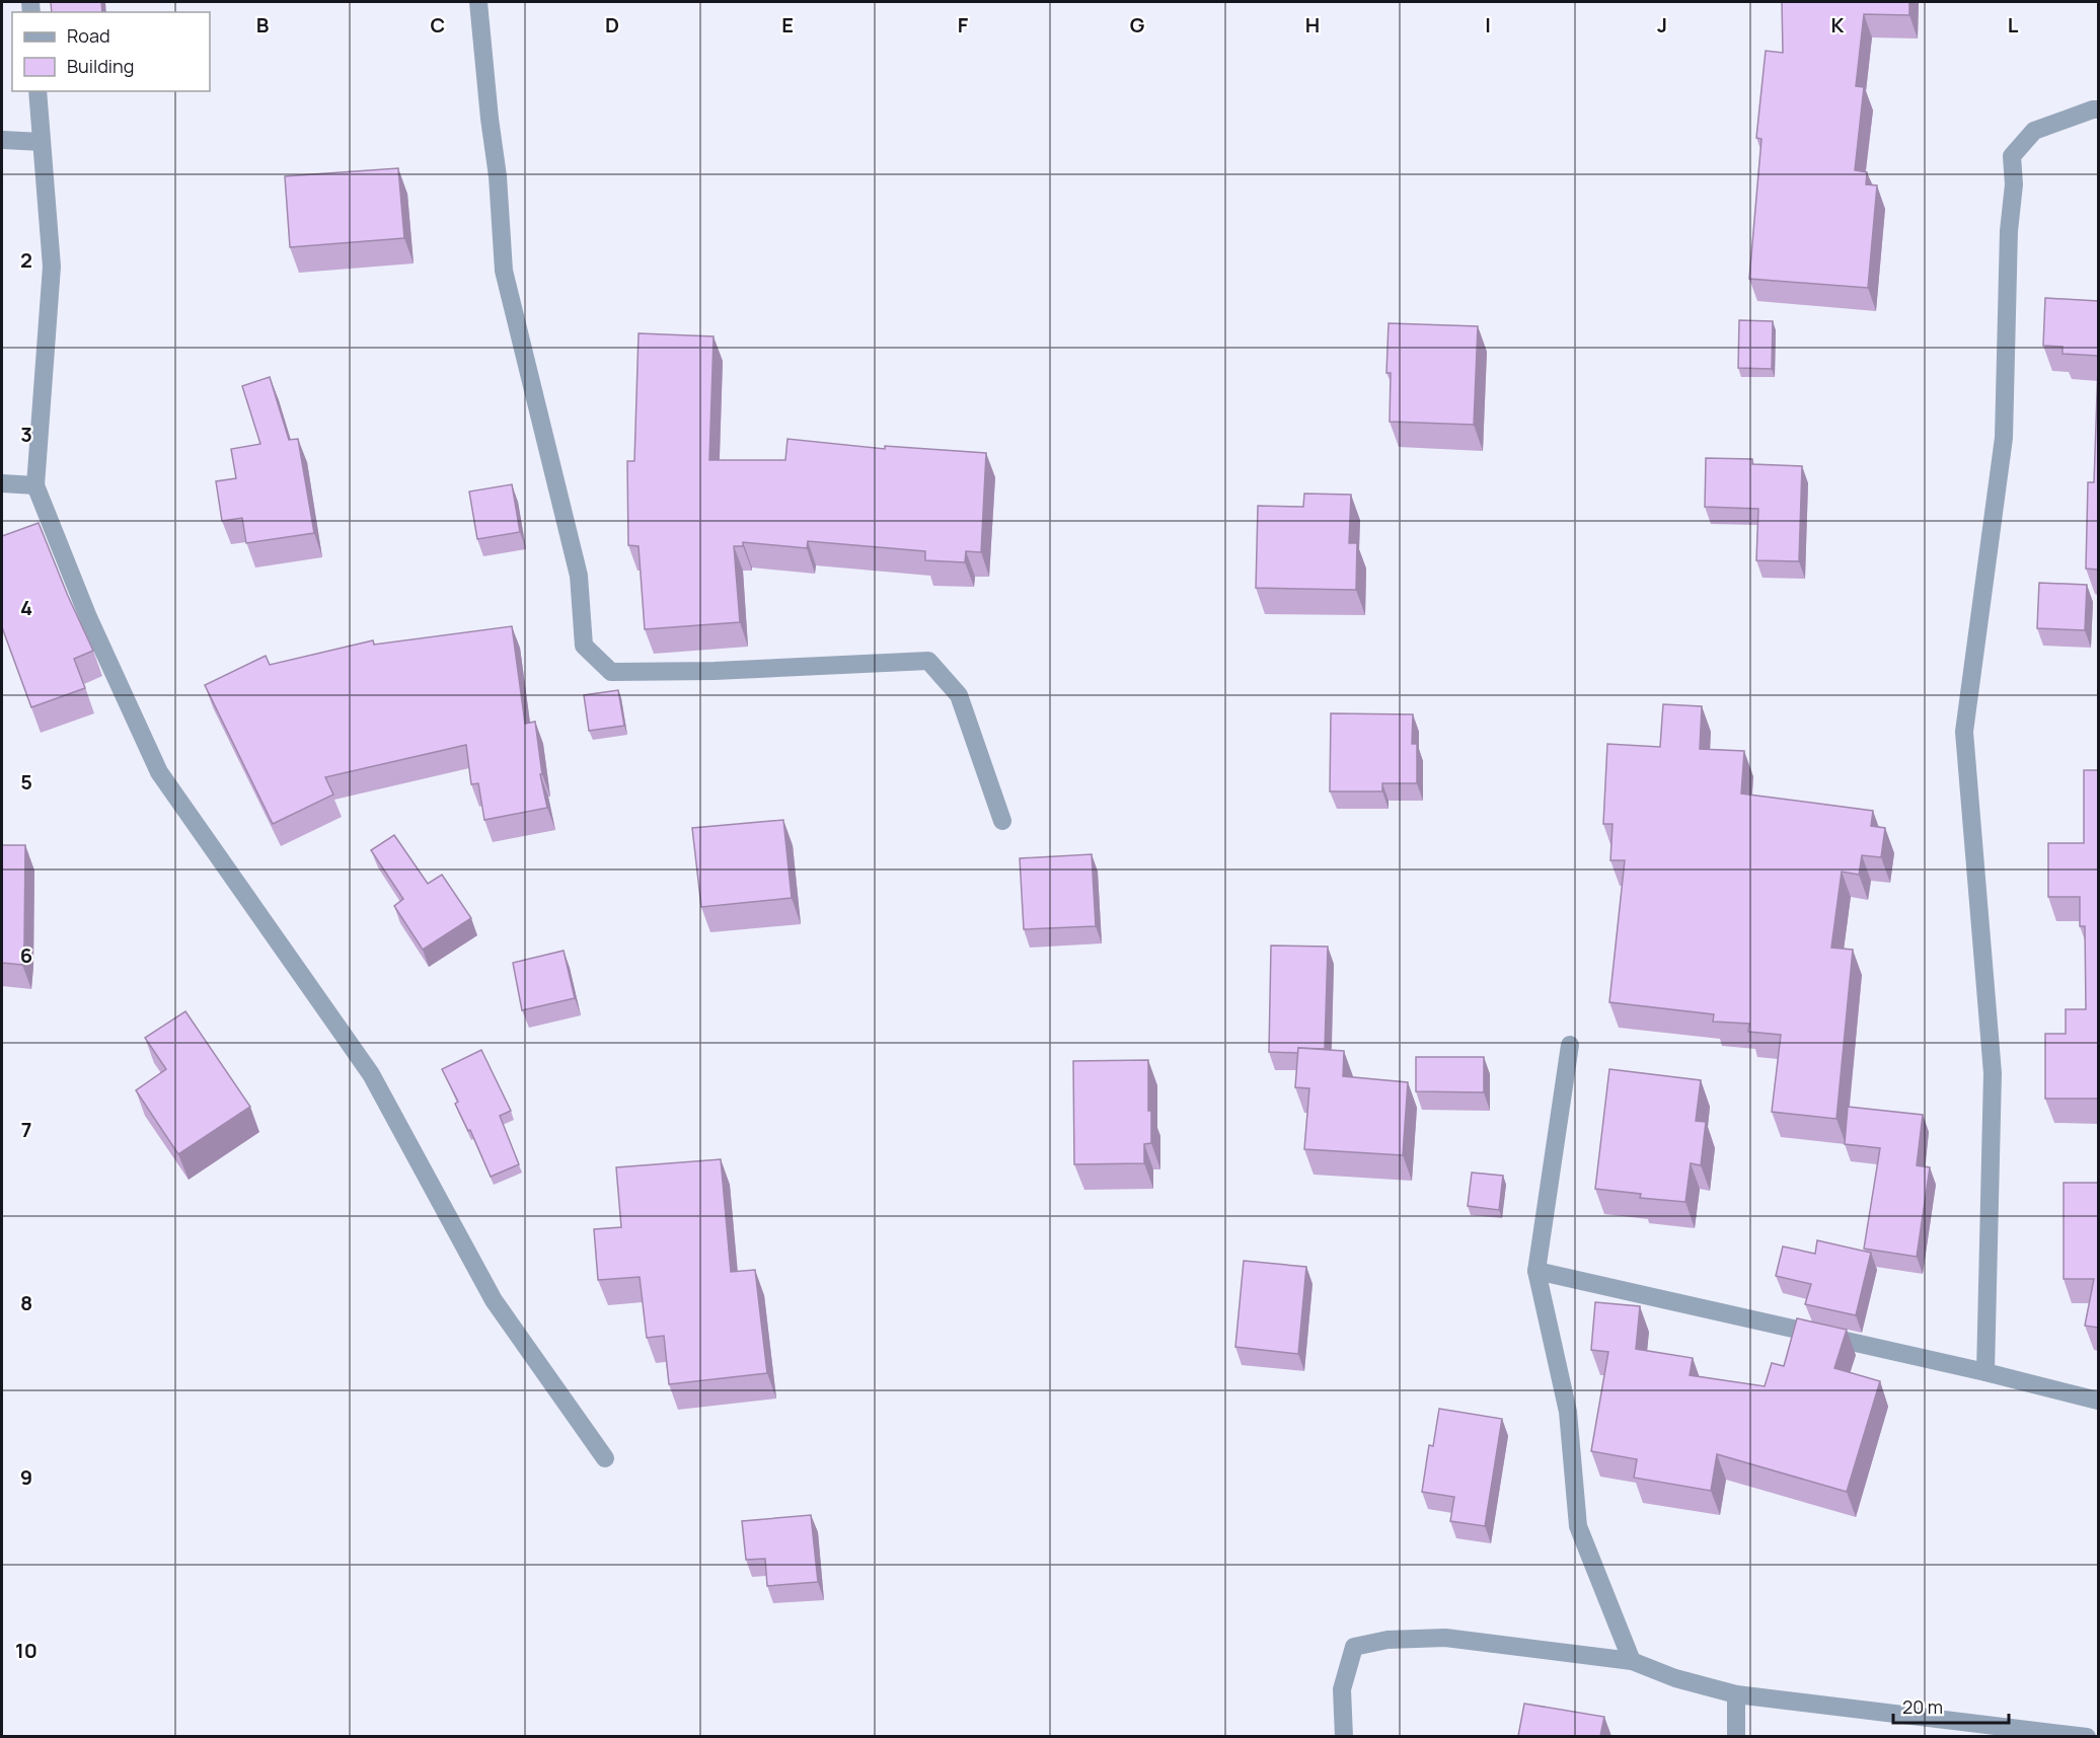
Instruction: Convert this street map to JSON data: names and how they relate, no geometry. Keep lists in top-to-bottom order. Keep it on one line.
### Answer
{"legend":["Road","Building"],"scale_bar":"20 m","grid":{"columns":["B","C","D","E","F","G","H","I","J","K","L"],"rows":["2","3","4","5","6","7","8","9","10"]}}
